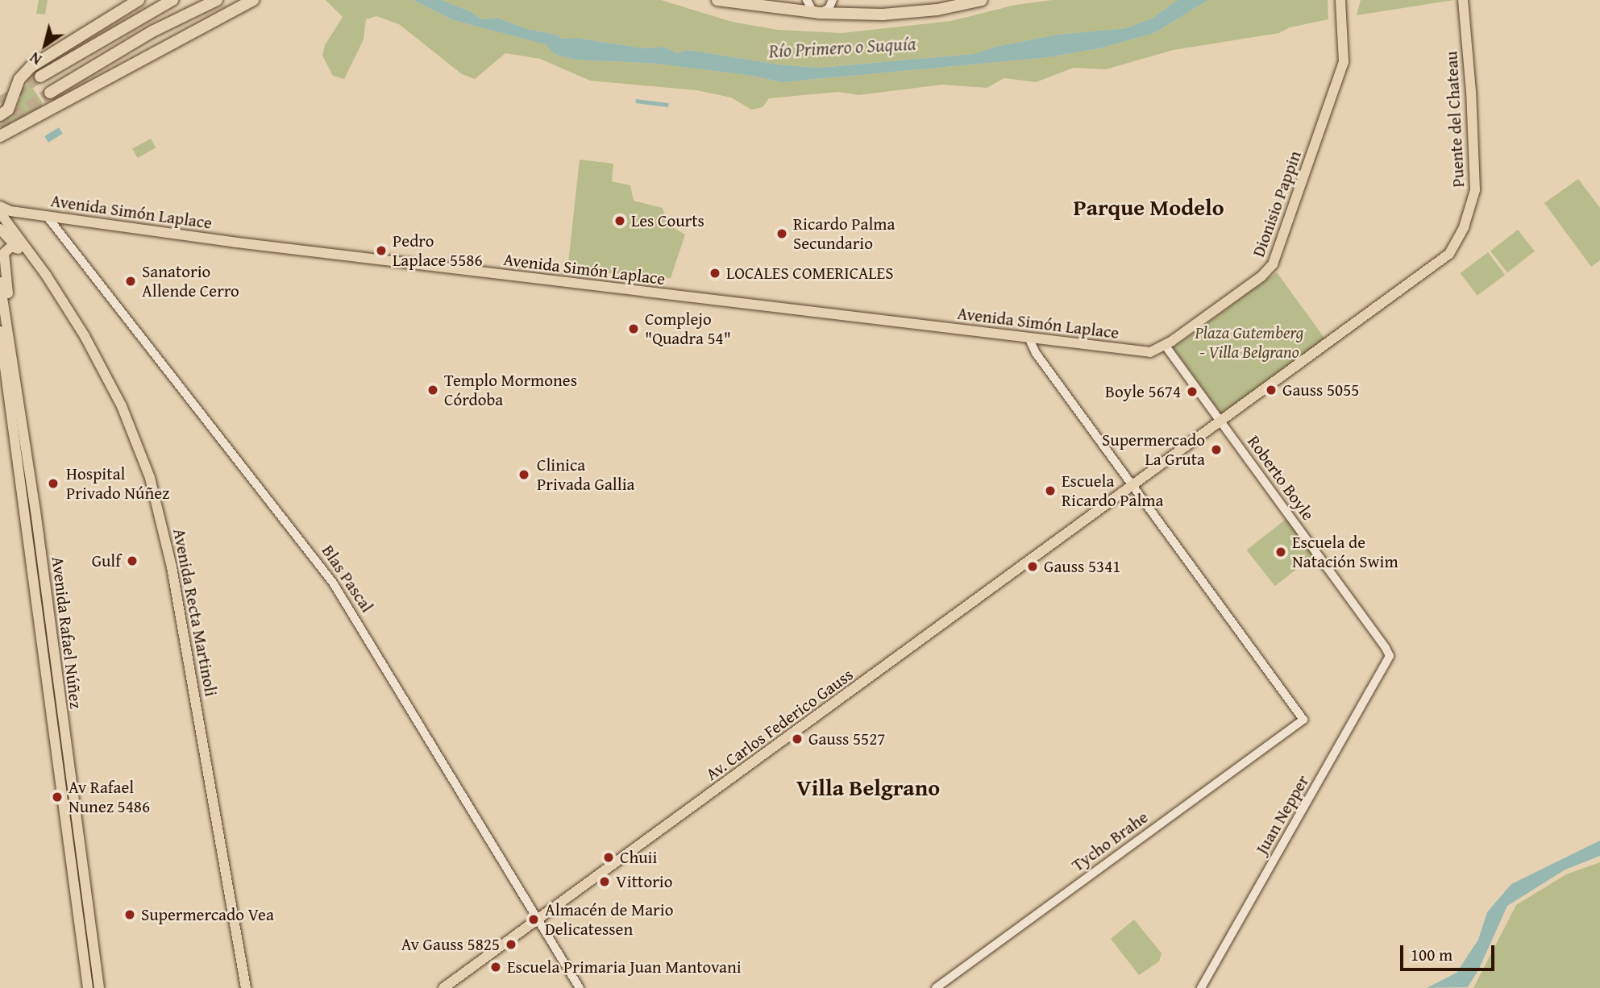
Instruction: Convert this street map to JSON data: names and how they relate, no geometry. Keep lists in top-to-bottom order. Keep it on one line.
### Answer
{"streets":{"main road":["Puente del Chateau","Dionisio Pappin","Avenida Simón Laplace","Roberto Boyle","Blas Pascal","Avenida Recta Martinoli","Avenida Rafael Núñez","Av. Carlos Federico Gauss","Juan Nepper","Tycho Brahe"]},"crossings":[["Puente del Chateau","Roberto Boyle"],["Puente del Chateau","Av. Carlos Federico Gauss"],["Dionisio Pappin","Avenida Simón Laplace"],["Dionisio Pappin","Roberto Boyle"],["Avenida Simón Laplace","Roberto Boyle"],["Avenida Simón Laplace","Blas Pascal"],["Roberto Boyle","Av. Carlos Federico Gauss"],["Roberto Boyle","Juan Nepper"],["Blas Pascal","Av. Carlos Federico Gauss"],["Av. Carlos Federico Gauss","Tycho Brahe"]],"districts":["Parque Modelo","Villa Belgrano"],"water":["Río Primero o Suquía"],"parks":["Plaza Gutemberg - Villa Belgrano"],"places":["Les Courts","Ricardo Palma Secundario","Pedro Laplace 5586","LOCALES COMERICALES","Sanatorio Allende Cerro","Complejo \"Quadra 54\"","Templo Mormones Córdoba","Gauss 5055","Boyle 5674","Supermercado La Gruta","Clinica Privada Gallia","Hospital Privado Núñez","Escuela Ricardo Palma","Escuela de Natación Swim","Gulf","Gauss 5341","Gauss 5527","Av Rafael Nunez 5486","Chuii","Vittorio","Supermercado Vea","Almacén de Mario Delicatessen","Av Gauss 5825","Escuela Primaria Juan Mantovani"],"scale_bar":"100 m","north":"bottom left"}
